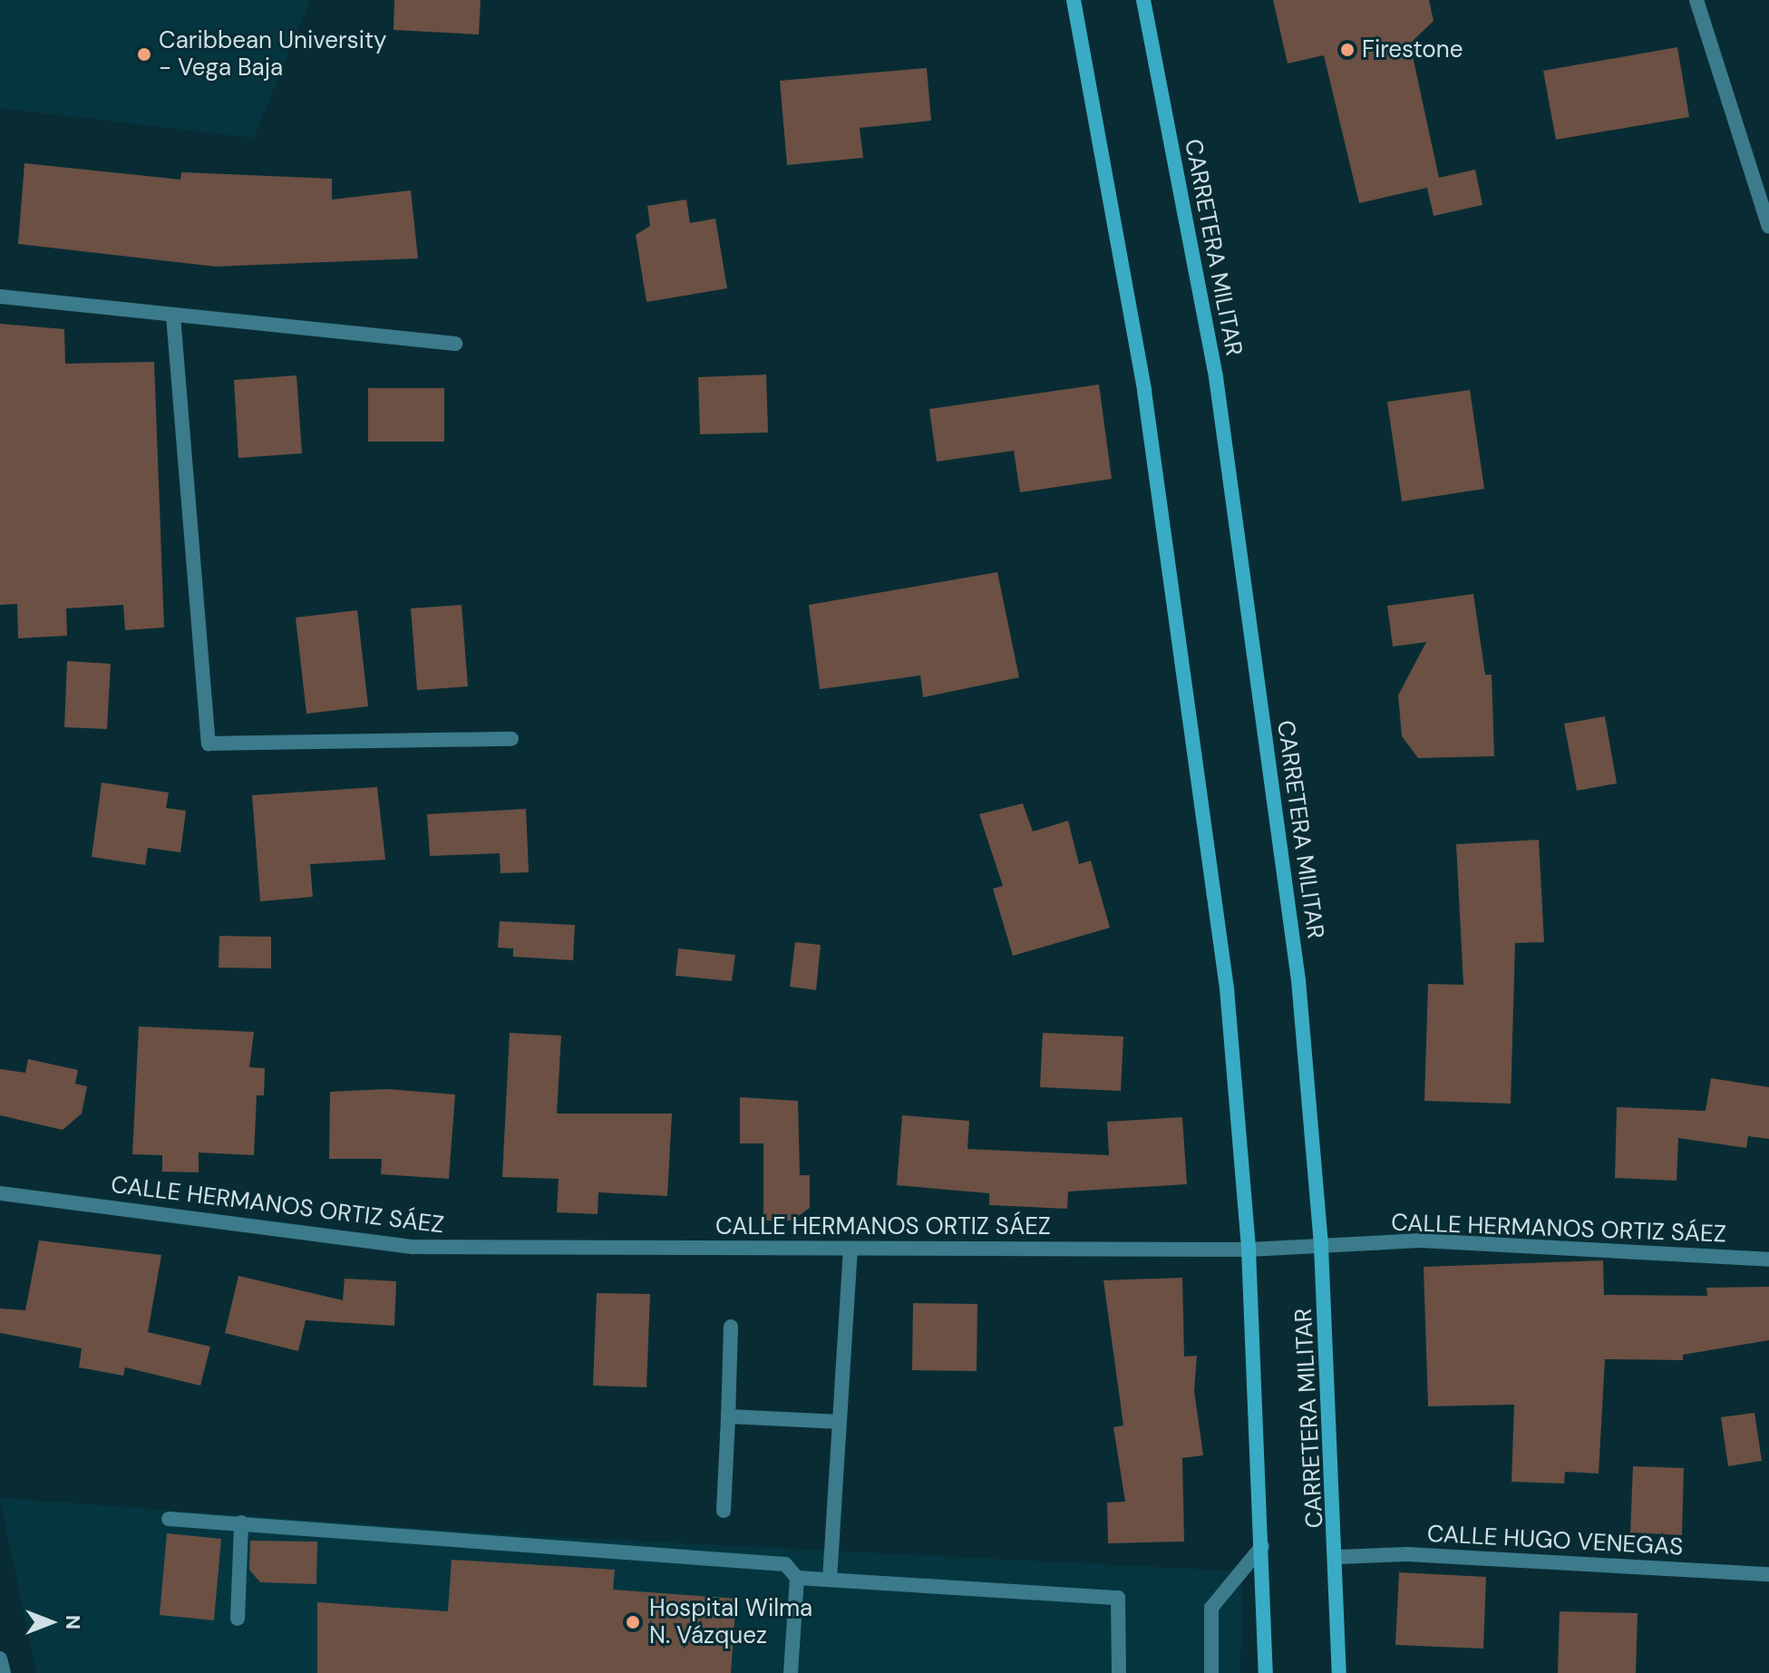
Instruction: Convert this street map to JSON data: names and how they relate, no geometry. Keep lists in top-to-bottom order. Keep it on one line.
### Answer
{"streets":{"main road":["CARRETERA MILITAR"],"street":["CALLE HERMANOS ORTIZ SÁEZ","CALLE HUGO VENEGAS"]},"crossings":[["CARRETERA MILITAR","CALLE HERMANOS ORTIZ SÁEZ"],["CARRETERA MILITAR","CALLE HUGO VENEGAS"]],"places":["Firestone","Caribbean University - Vega Baja","Hospital Wilma N. Vázquez"],"north":"right"}
